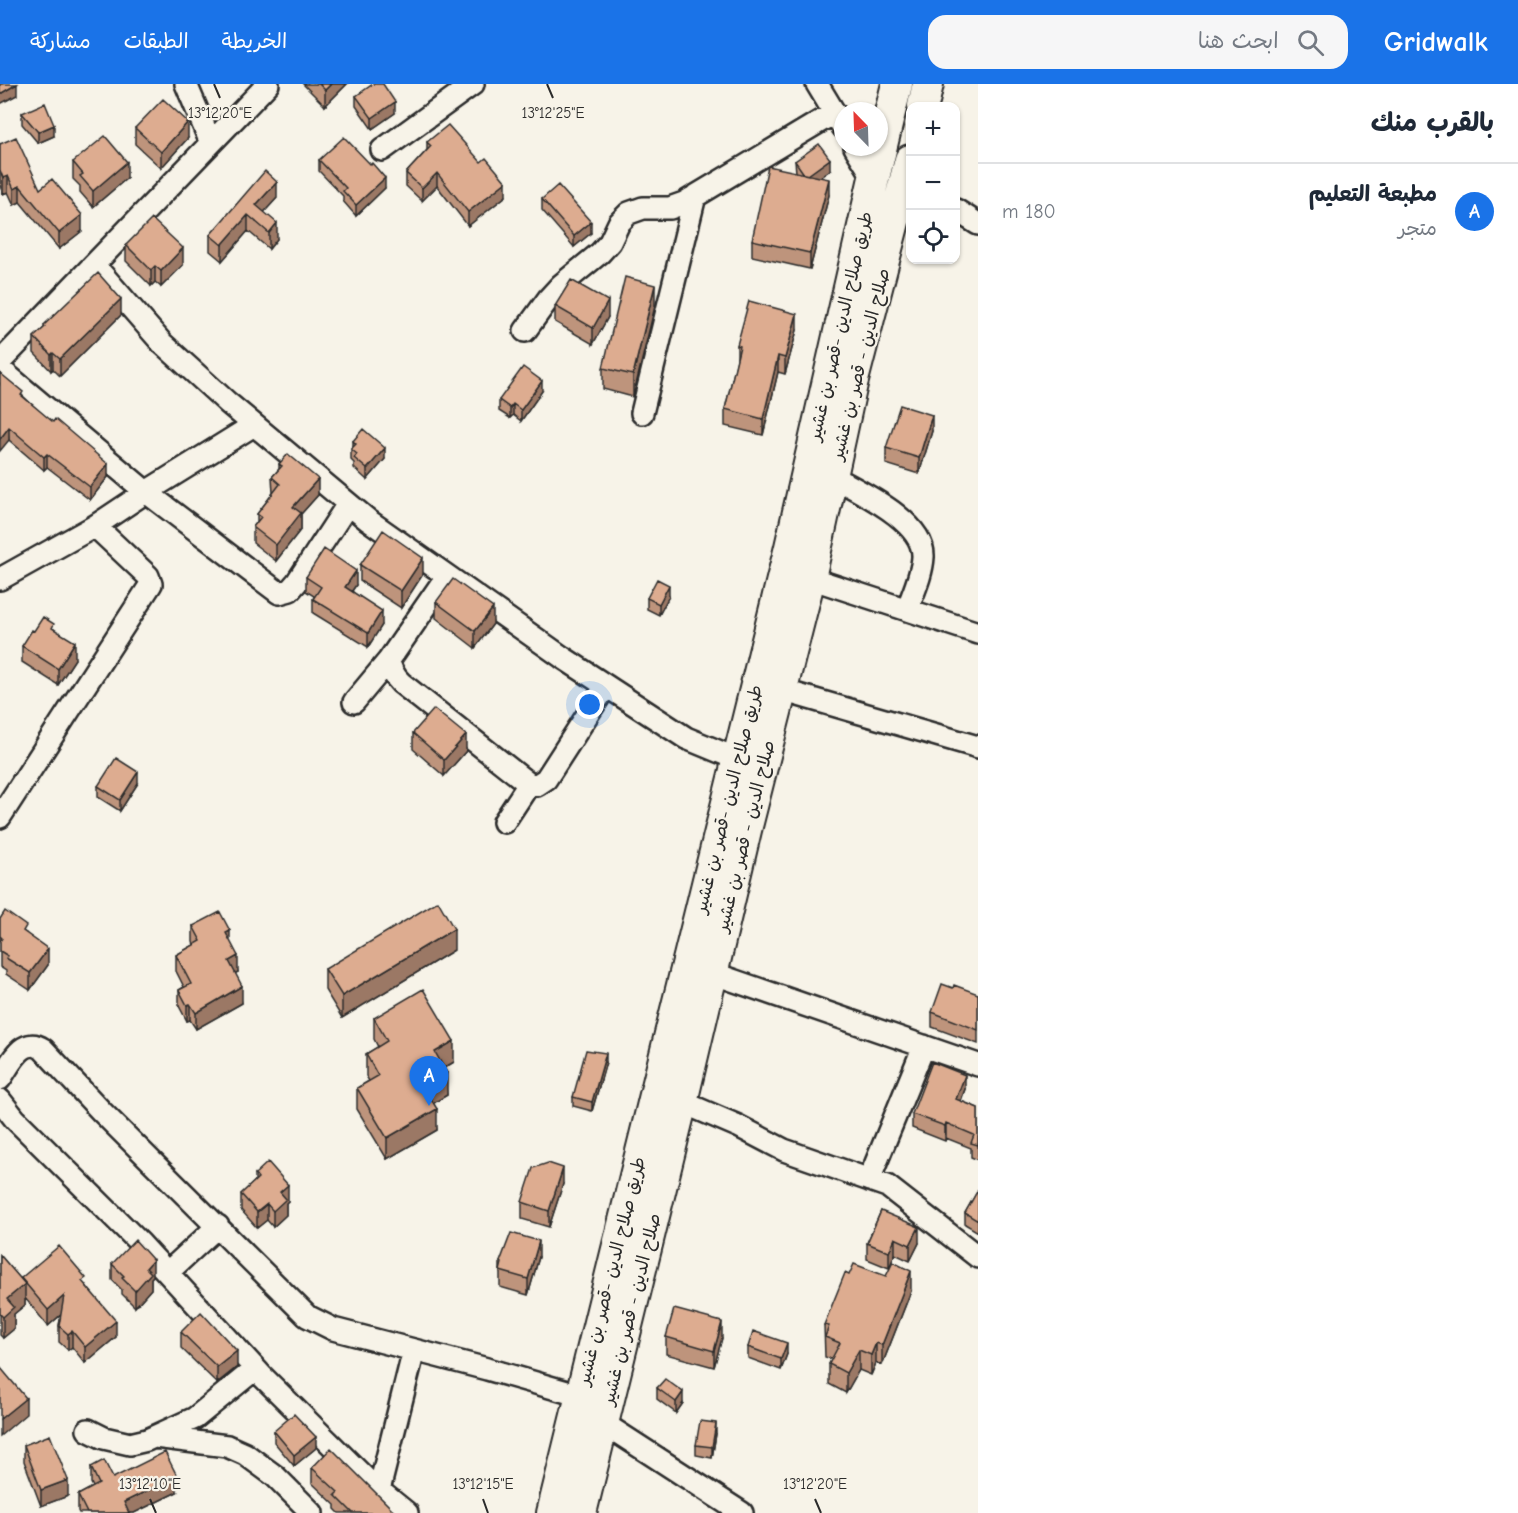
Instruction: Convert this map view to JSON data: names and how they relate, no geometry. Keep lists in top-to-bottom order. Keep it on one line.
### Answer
{"streets":{"highway":["طريق صلاح الدين -قصر بن غشير","صلاح الدين - قصر بن غشير"]},"north":"top left","page":{"header":"Gridwalk","search":"ابحث هنا","nav":["الخريطة","الطبقات","مشاركة"],"heading":"بالقرب منك","map_buttons":["+","−"],"list":[{"mark":"A","name":"مطبعة التعليم","note":"متجر","value":"180 m"}],"pins":"A"},"coordinates":["13°12'20\"E","13°12'25\"E","13°12'10\"E","13°12'15\"E"]}
